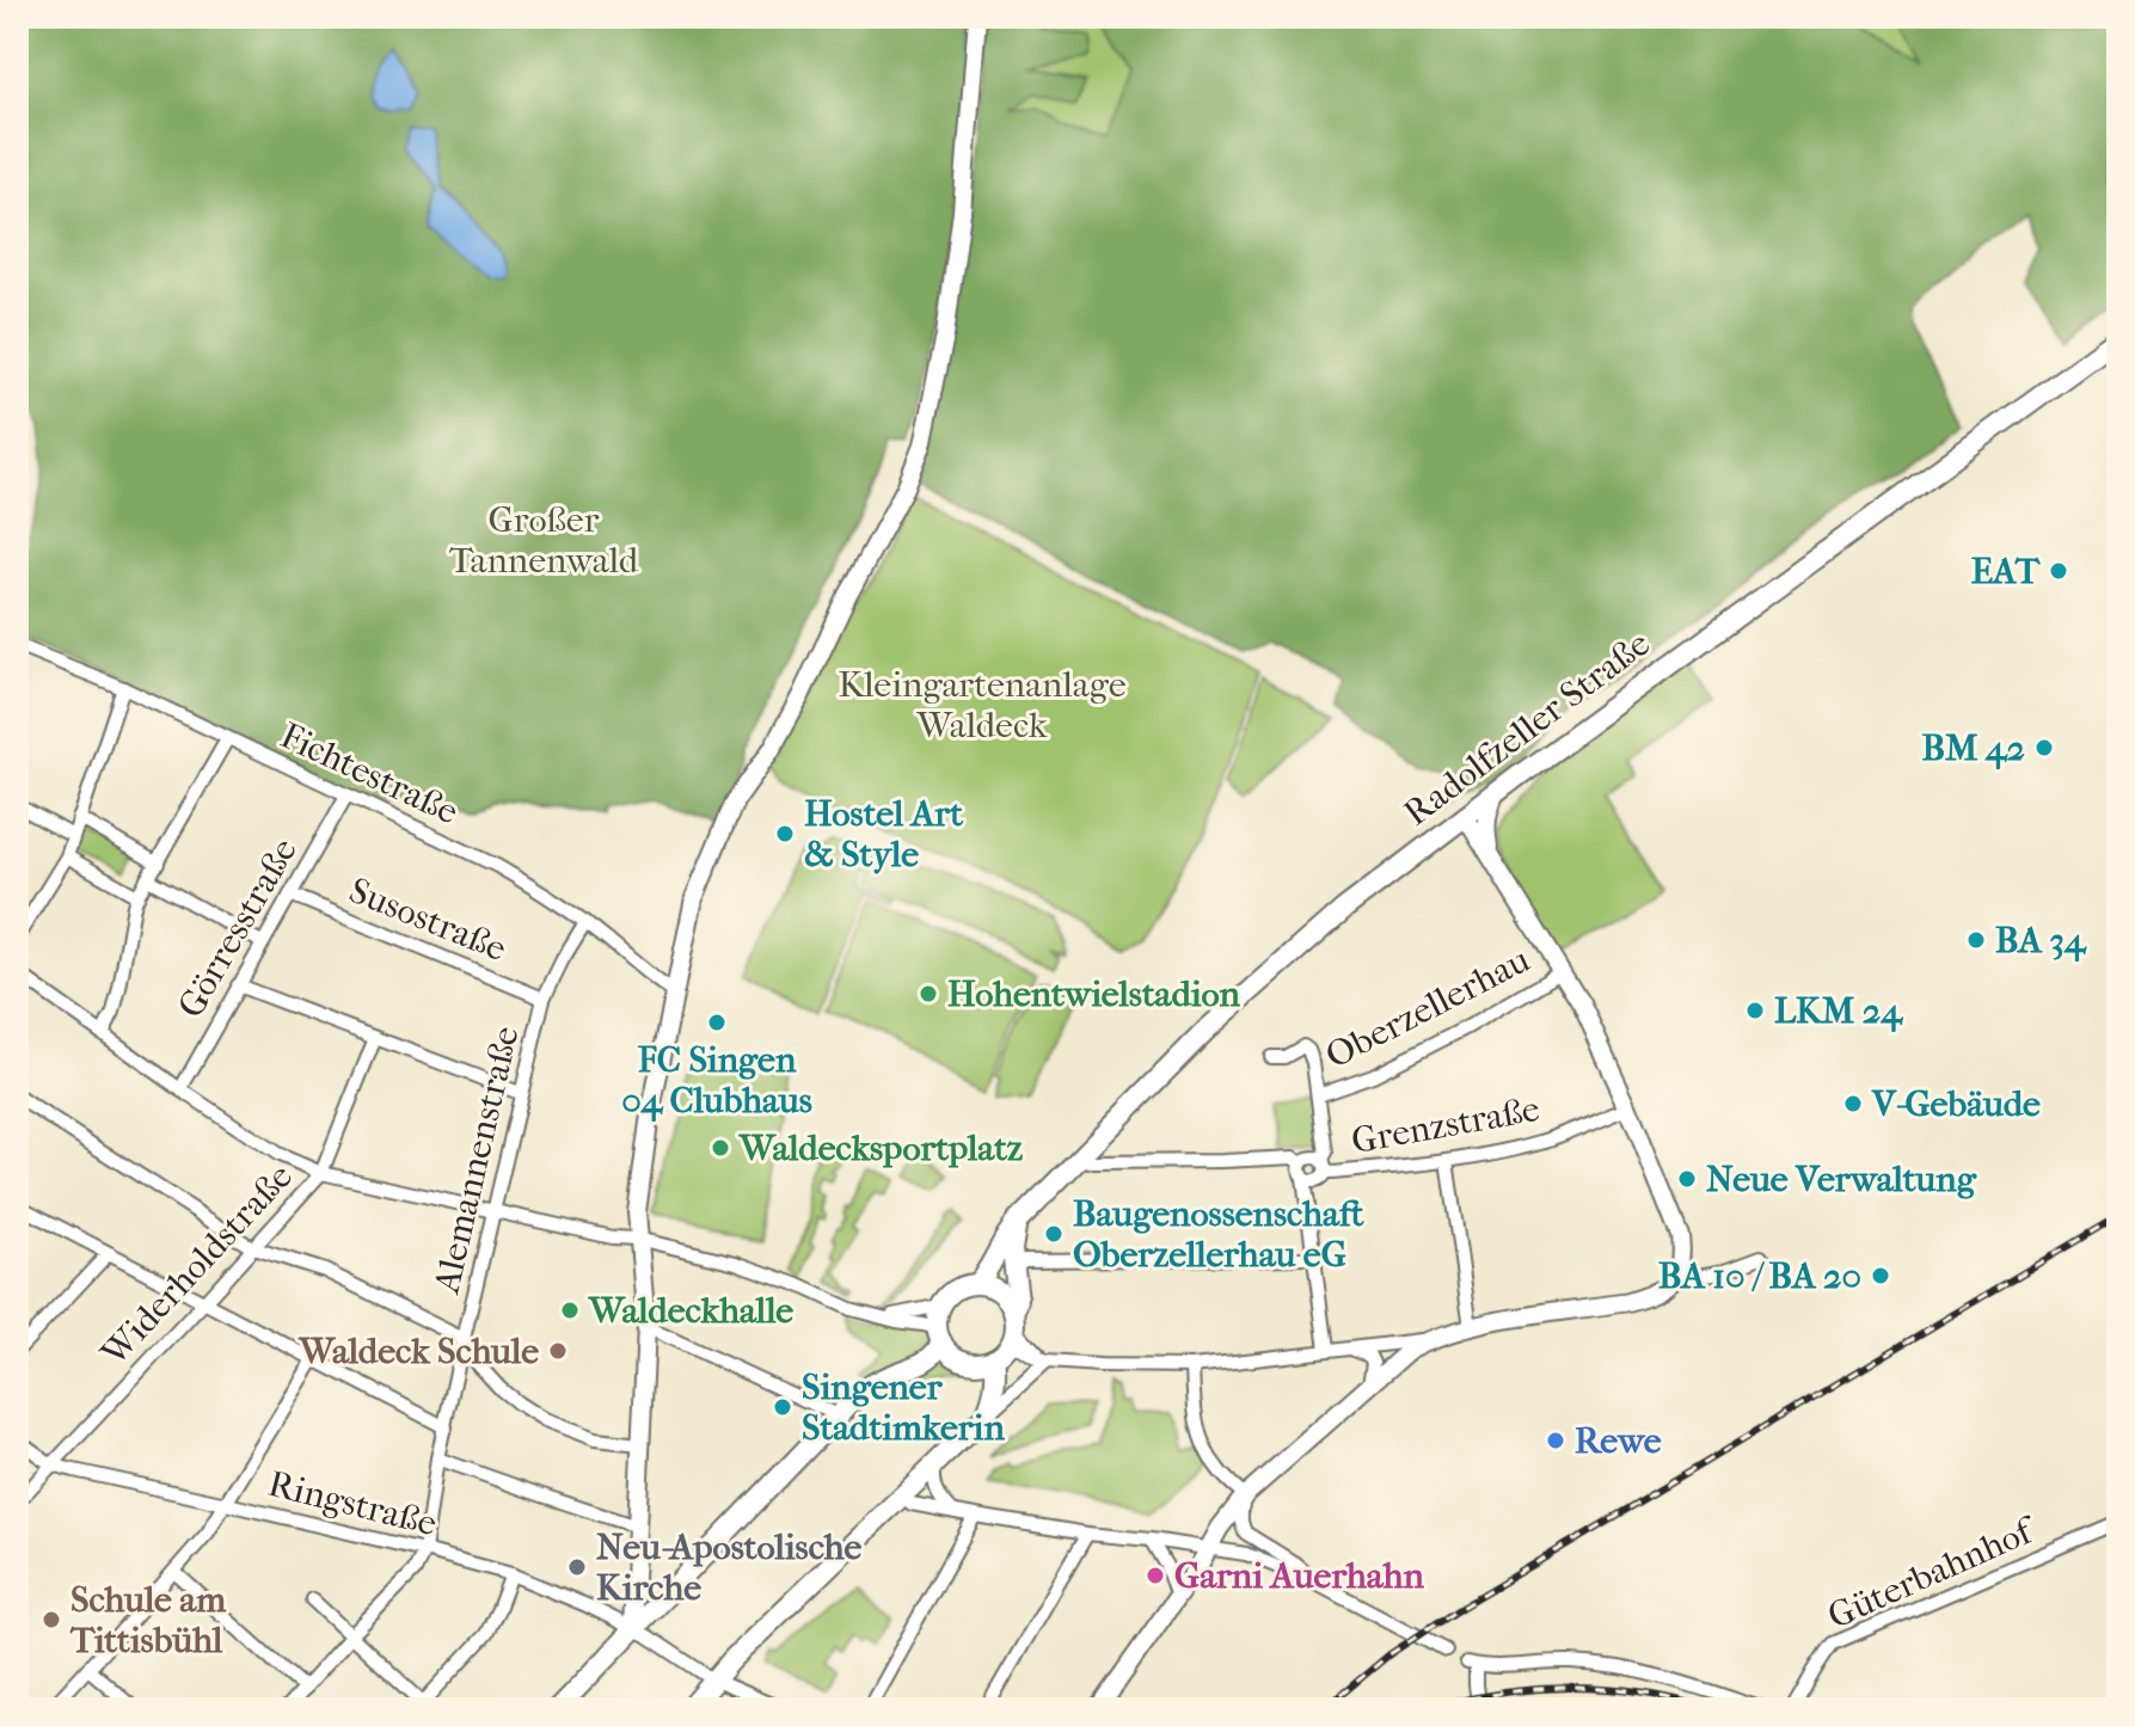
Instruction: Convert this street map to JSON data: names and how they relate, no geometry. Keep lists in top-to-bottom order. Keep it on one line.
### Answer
{"streets":{"main road":["Radolfzeller Straße"],"street":["Fichtestraße","Susostraße","Görresstraße","Oberzellerhau","Grenzstraße","Alemannenstraße","Widerholdstraße","Ringstraße","Güterbahnhof"]},"crossings":[["Radolfzeller Straße","Grenzstraße"],["Fichtestraße","Görresstraße"],["Fichtestraße","Alemannenstraße"],["Susostraße","Görresstraße"],["Susostraße","Alemannenstraße"],["Oberzellerhau","Grenzstraße"],["Alemannenstraße","Ringstraße"],["Widerholdstraße","Ringstraße"]],"parks":["Großer Tannenwald","Kleingartenanlage Waldeck"],"places":["EAT","BM 42","Hostel Art & Style","BA 34","Hohentwielstadion","LKM 24","FC Singen 04 Clubhaus","V-Gebäude","Waldecksportplatz","Neue Verwaltung","Baugenossenschaft Oberzellerhau eG","BA 10 / BA 20","Waldeckhalle","Waldeck Schule","Singener Stadtimkerin","Rewe","Neu-Apostolische Kirche","Garni Auerhahn","Schule am Tittisbühl"]}
